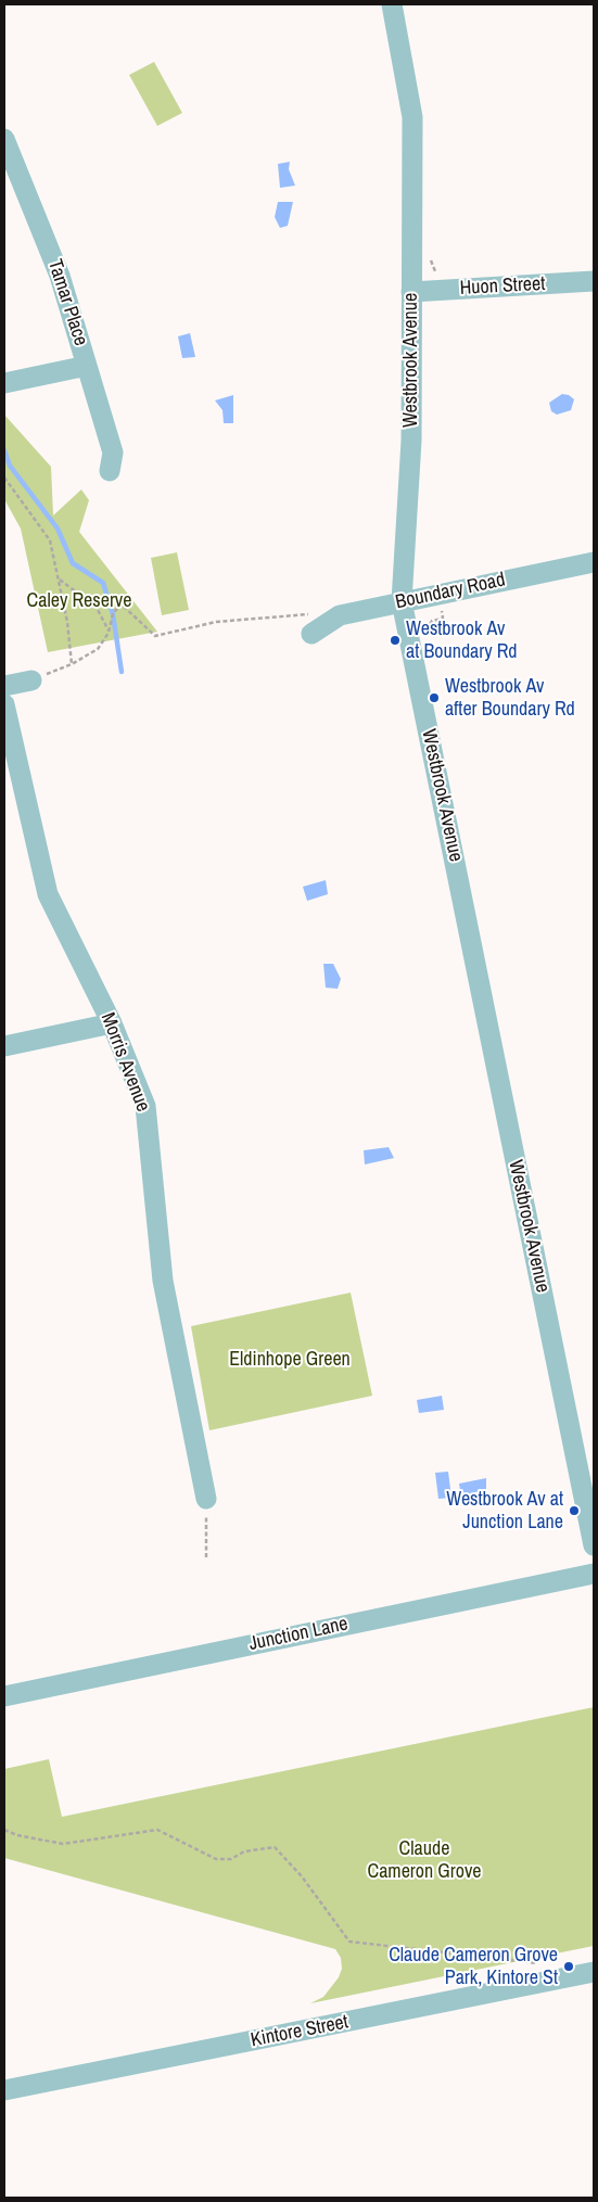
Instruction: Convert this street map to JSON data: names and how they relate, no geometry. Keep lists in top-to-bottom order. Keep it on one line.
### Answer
{"streets":{"street":["Huon Street","Tamar Place","Westbrook Avenue","Boundary Road","Morris Avenue","Junction Lane","Kintore Street"]},"crossings":[["Huon Street","Westbrook Avenue"],["Westbrook Avenue","Boundary Road"]],"parks":["Caley Reserve","Eldinhope Green","Claude Cameron Grove"],"places":["Westbrook Av at Boundary Rd","Westbrook Av after Boundary Rd","Westbrook Av at Junction Lane","Claude Cameron Grove Park, Kintore St"]}
